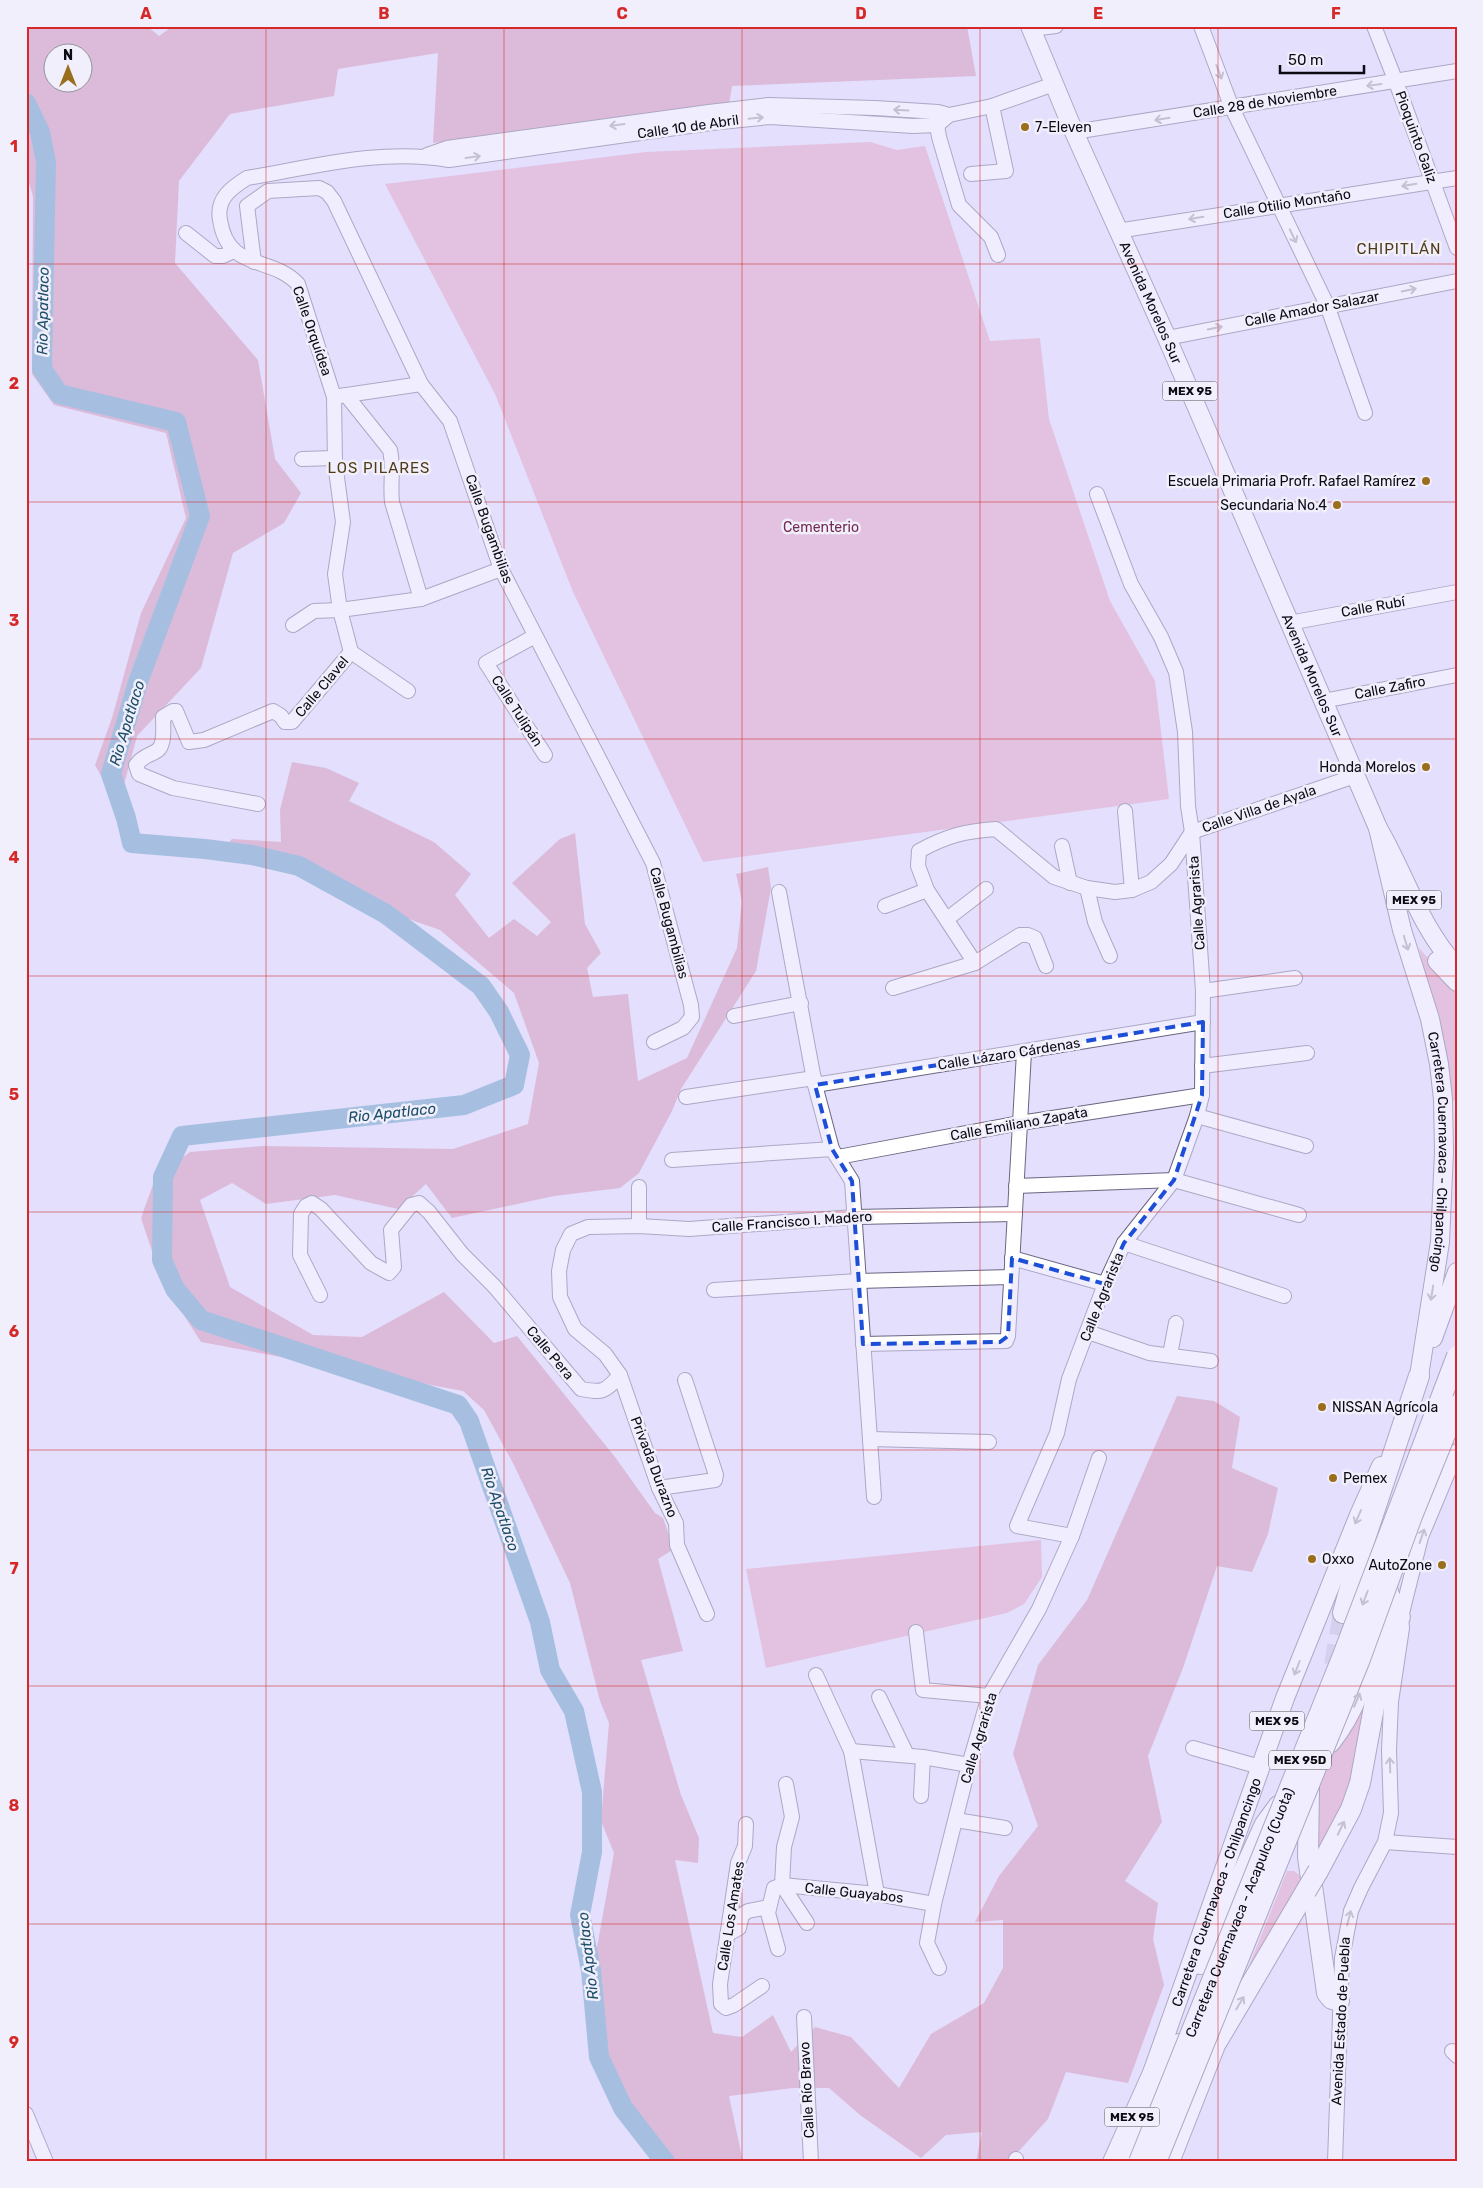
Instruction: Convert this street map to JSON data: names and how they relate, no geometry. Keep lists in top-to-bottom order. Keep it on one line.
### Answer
{"streets":{"highway":["MEX 95D","Carretera Cuernavaca - Acapulco (Cuota)"],"main road":["Avenida Morelos Sur","MEX 95","Carretera Cuernavaca - Chilpancingo"],"street":["Calle 28 de Noviembre","Calle 10 de Abril","Pioquinto Galiz","Calle Otilio Montaño","Calle Amador Salazar","Calle Orquídea","Calle Bugambilias","Calle Rubí","Calle Clavel","Calle Zafiro","Calle Tulipán","Calle Villa de Ayala","Calle Agrarista","Calle Lázaro Cárdenas","Calle Emiliano Zapata","Calle Francisco I. Madero","Calle Pera","Privada Durazno","Calle Guayabos","Calle Los Amates","Avenida Estado de Puebla","Calle Río Bravo"]},"crossings":[["Calle 28 de Noviembre","Pioquinto Galiz"],["Calle 28 de Noviembre","Avenida Morelos Sur"],["Calle 10 de Abril","Avenida Morelos Sur"],["Pioquinto Galiz","Calle Otilio Montaño"],["Calle Otilio Montaño","Avenida Morelos Sur"],["Avenida Morelos Sur","Calle Amador Salazar"],["Avenida Morelos Sur","MEX 95"],["Avenida Morelos Sur","Calle Rubí"],["Avenida Morelos Sur","Calle Zafiro"],["Avenida Morelos Sur","Calle Villa de Ayala"],["Avenida Morelos Sur","Carretera Cuernavaca - Chilpancingo"],["Calle Orquídea","Calle Bugambilias"],["Calle Orquídea","Calle Clavel"],["MEX 95","Carretera Cuernavaca - Chilpancingo"],["Calle Bugambilias","Calle Tulipán"],["Calle Villa de Ayala","Calle Agrarista"],["Calle Agrarista","Calle Lázaro Cárdenas"],["Calle Agrarista","Calle Emiliano Zapata"],["Calle Agrarista","Calle Guayabos"],["Calle Francisco I. Madero","Calle Pera"],["Calle Francisco I. Madero","Privada Durazno"],["Calle Pera","Privada Durazno"]],"one_way":["Calle 28 de Noviembre","Calle Otilio Montaño","Calle Amador Salazar","Avenida Estado de Puebla"],"districts":["CHIPITLÁN","LOS PILARES"],"water":["Rio Apatlaco"],"parks":["Cementerio"],"places":["7-Eleven","Escuela Primaria Profr. Rafael Ramírez","Secundaria No.4","Honda Morelos","NISSAN Agrícola","Pemex","Oxxo","AutoZone"],"scale_bar":"50 m","north":"top","grid":{"columns":["A","B","C","D","E","F"],"rows":["1","2","3","4","5","6","7","8","9"]}}
